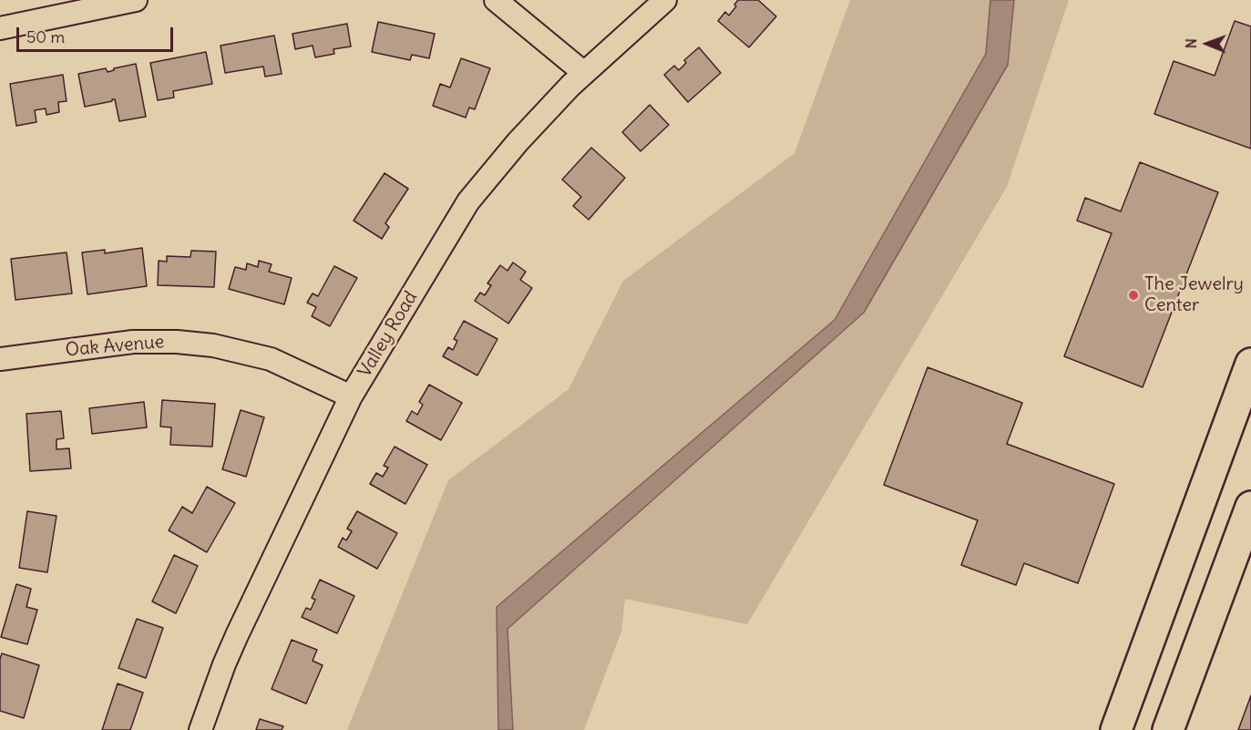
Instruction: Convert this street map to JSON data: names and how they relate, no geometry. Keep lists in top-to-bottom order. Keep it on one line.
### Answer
{"streets":{"street":["Valley Road","Oak Avenue"]},"crossings":[["Valley Road","Oak Avenue"]],"places":["The Jewelry Center"],"scale_bar":"50 m","north":"left"}
